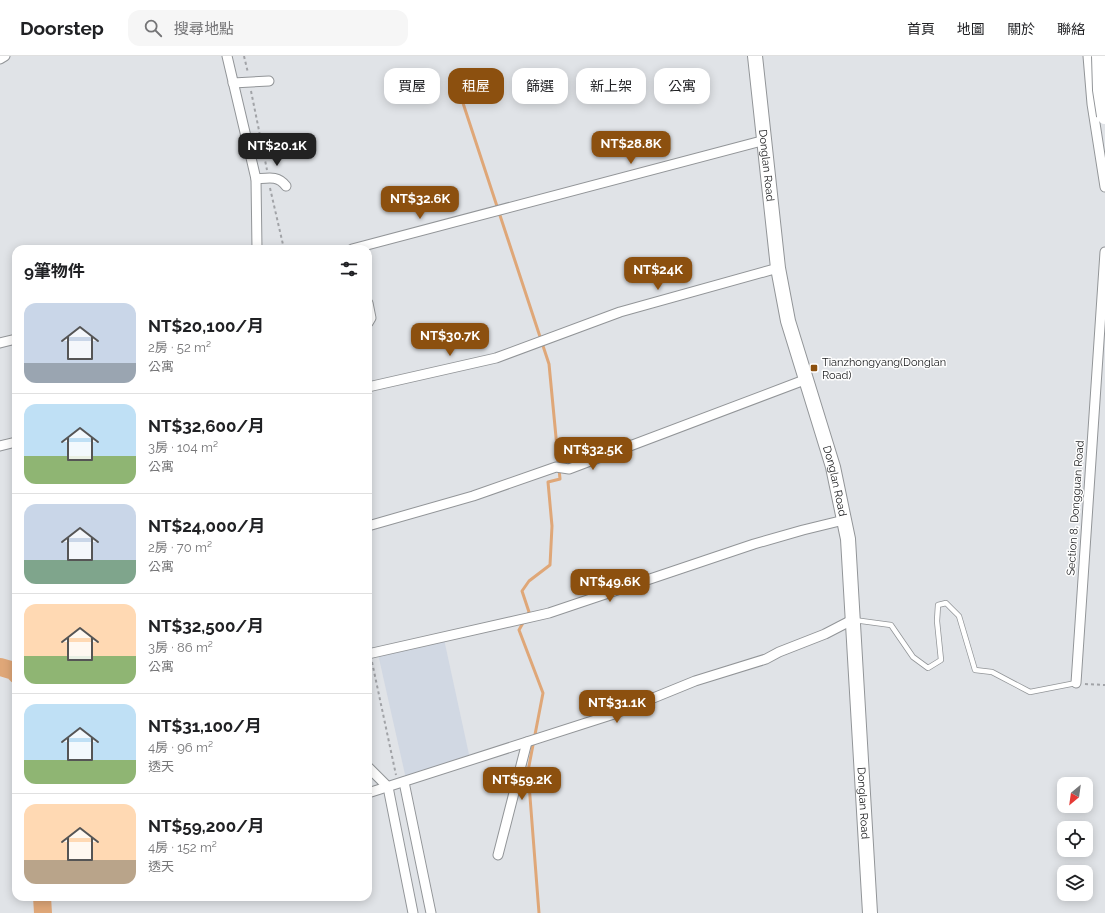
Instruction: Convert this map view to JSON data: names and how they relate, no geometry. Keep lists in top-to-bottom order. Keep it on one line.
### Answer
{"streets":{"main road":["Donglan Road"],"street":["Section 8, Dongguan Road"]},"places":{"transit":["Tianzhongyang(Donglan Road)"]},"north":"bottom left","page":{"header":"Doorstep","search":"搜尋地點","nav":["首頁","地圖","關於","聯絡"],"chip":["買屋","租屋","篩選","新上架","公寓"],"price":["NT$28.8K","NT$20.1K","NT$32.6K","NT$24K","NT$30.7K","NT$32.5K","NT$49.6K","NT$31.1K","NT$59.2K"],"heading":"9筆物件","list":[{"name":"NT$20,100/月","note":"2房 · 52 m² · 公寓"},{"name":"NT$32,600/月","note":"3房 · 104 m² · 公寓"},{"name":"NT$24,000/月","note":"2房 · 70 m² · 公寓"},{"name":"NT$32,500/月","note":"3房 · 86 m² · 公寓"},{"name":"NT$31,100/月","note":"4房 · 96 m² · 透天"},{"name":"NT$59,200/月","note":"4房 · 152 m² · 透天"}]}}
